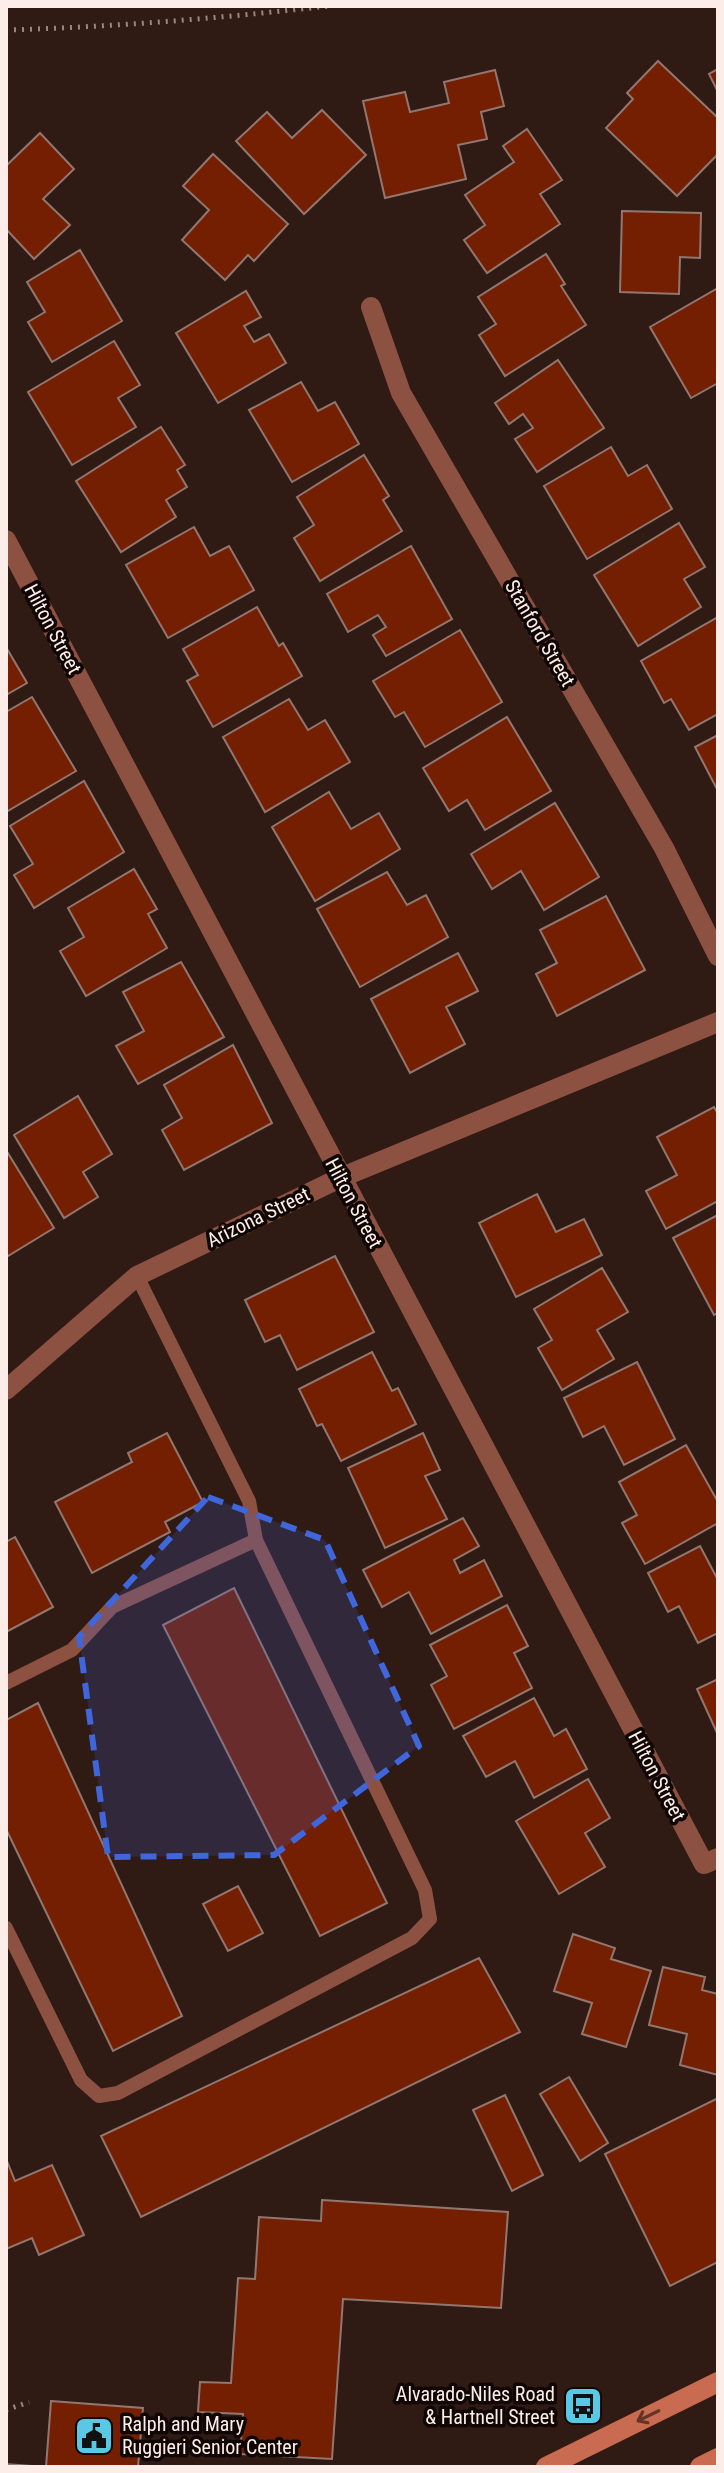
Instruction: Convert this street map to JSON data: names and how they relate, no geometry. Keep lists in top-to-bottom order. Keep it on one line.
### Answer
{"streets":{"street":["Hilton Street","Stanford Street","Arizona Street"]},"crossings":[["Hilton Street","Arizona Street"]],"places":{"bus stop":["Alvarado-Niles Road & Hartnell Street"],"public building":["Ralph and Mary Ruggieri Senior Center"]}}
